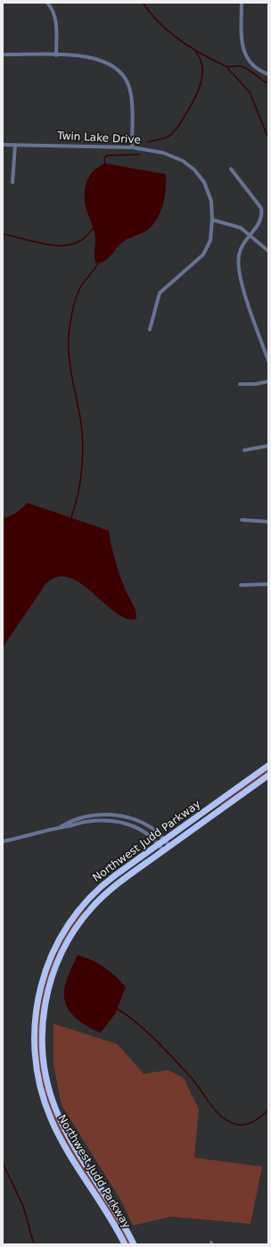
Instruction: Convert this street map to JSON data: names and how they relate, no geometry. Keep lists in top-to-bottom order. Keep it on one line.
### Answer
{"streets":{"highway":["Northwest Judd Parkway"],"street":["Twin Lake Drive"]}}
